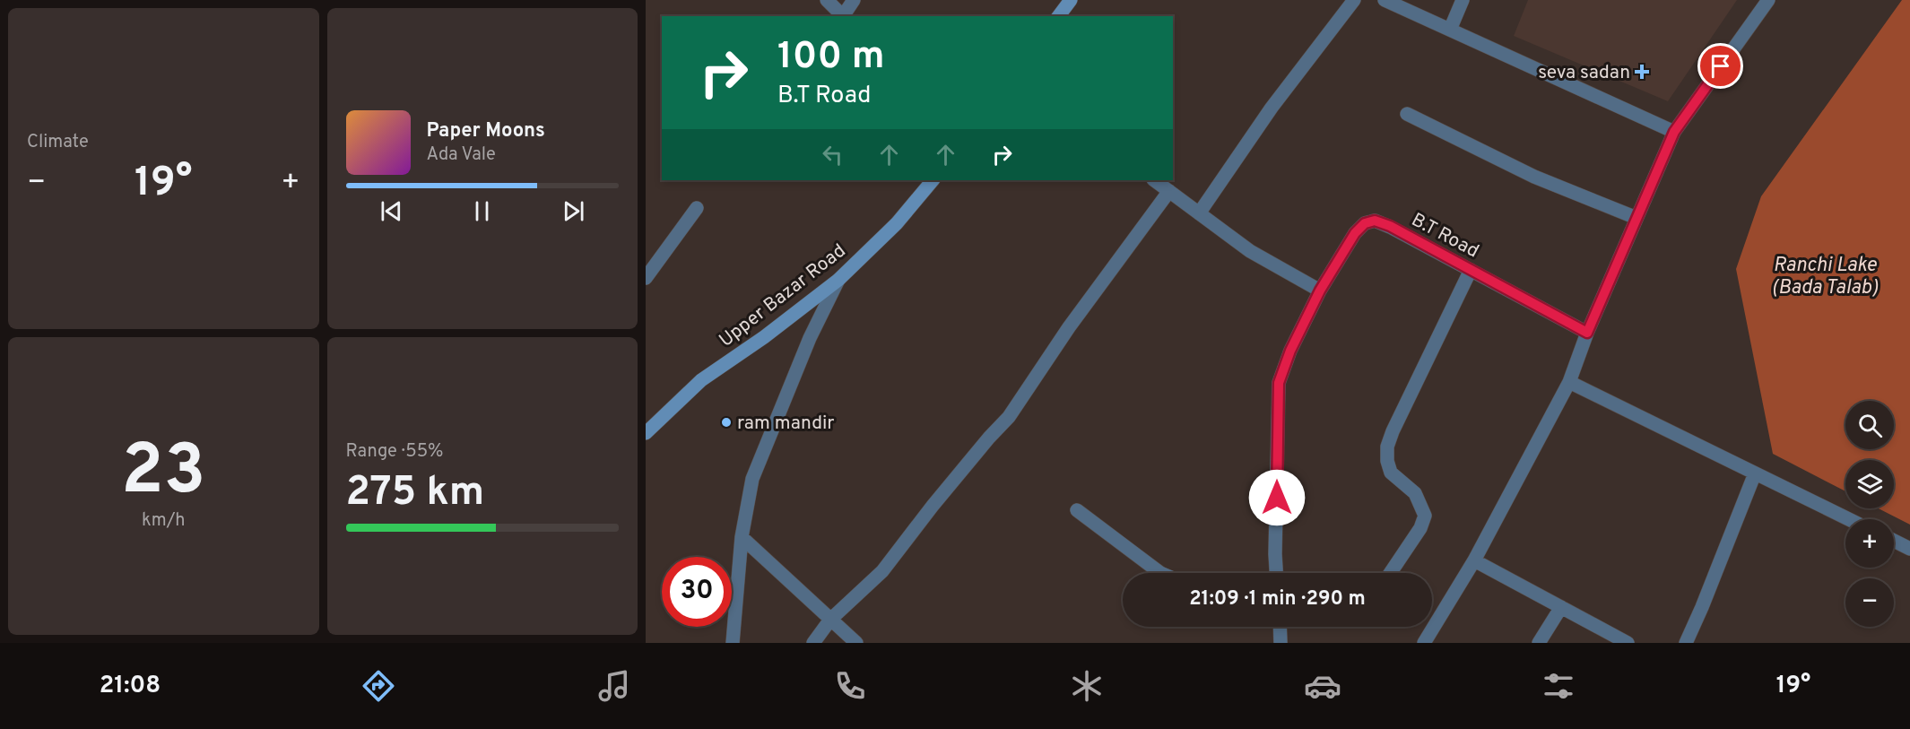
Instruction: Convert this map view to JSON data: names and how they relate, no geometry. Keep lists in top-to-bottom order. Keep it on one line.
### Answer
{"streets":{"street":["B.T Road","Upper Bazar Road"]},"water":["Ranchi Lake (Bada Talab)"],"places":{"health":["seva sadan"],"other":["ram mandir"]},"page":{"tile":["Climate",["23","km/h"],["Range · 55%","275 km"]],"turn":["100 m","B.T Road"],"song":["Paper Moons","Ada Vale"],"heat":["−","19°","+"],"map_buttons":["+","−"],"limit":"30","trip":"21:09 · 1 min · 290 m","tabs":["21:08","19°"]}}
